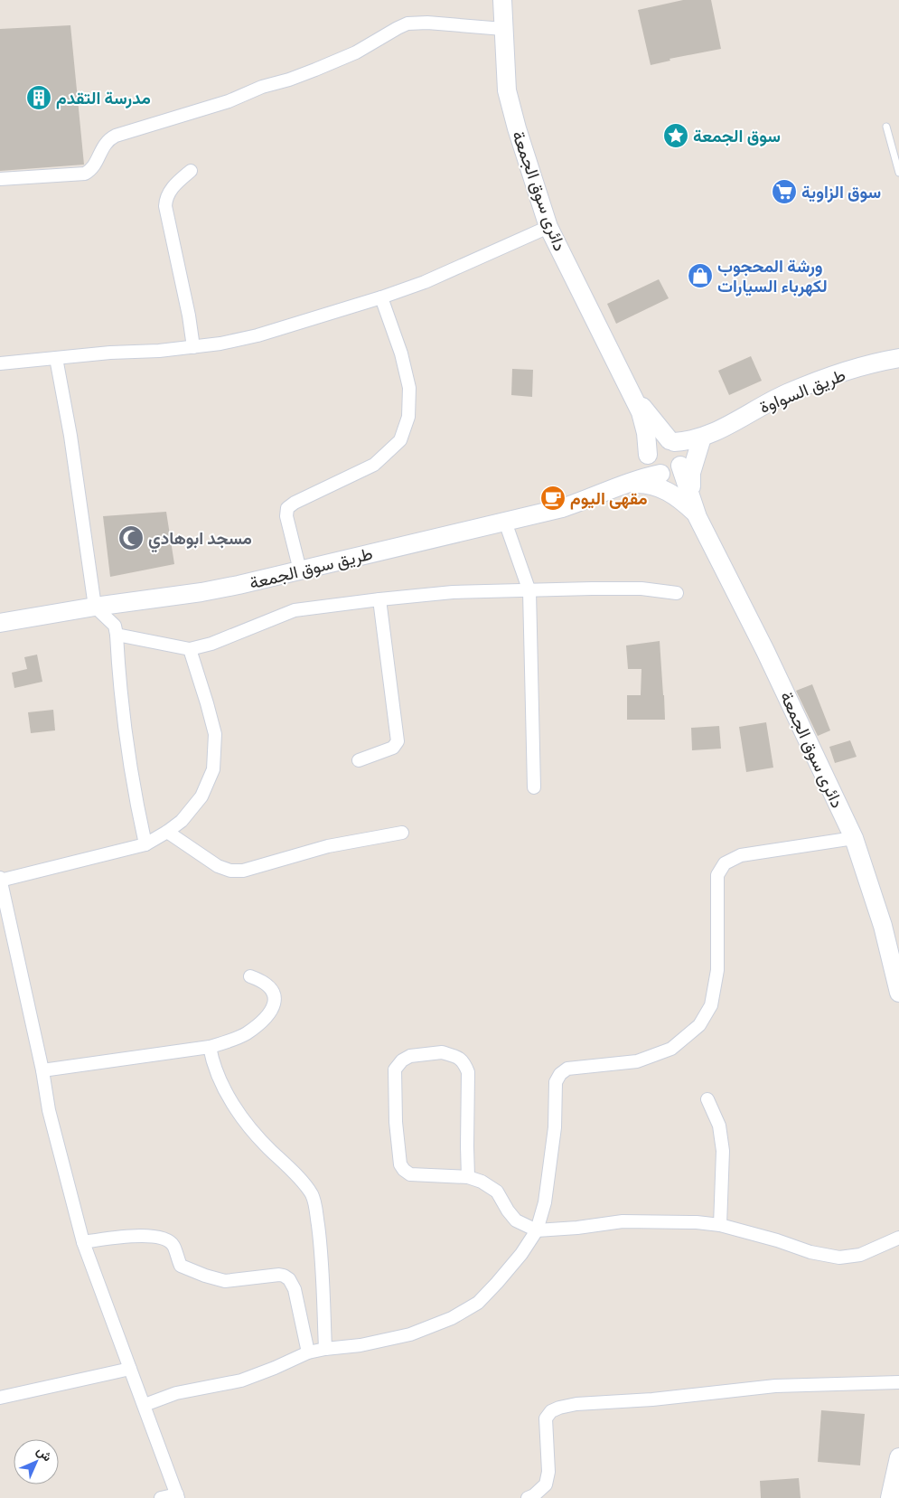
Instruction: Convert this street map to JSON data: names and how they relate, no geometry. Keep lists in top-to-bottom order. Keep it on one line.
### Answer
{"streets":{"main road":["دائرى سوق الجمعة","طريق السواوة","طريق سوق الجمعة"]},"places":{"building":["مدرسة التقدم"],"place":["سوق الجمعة"],"supermarket":["سوق الزاوية"],"shop":["ورشة المحجوب لكهرباء السيارات"],"cafe":["مقهى اليوم"],"mosque":["مسجد ابوهادي"]},"north":"top right"}
